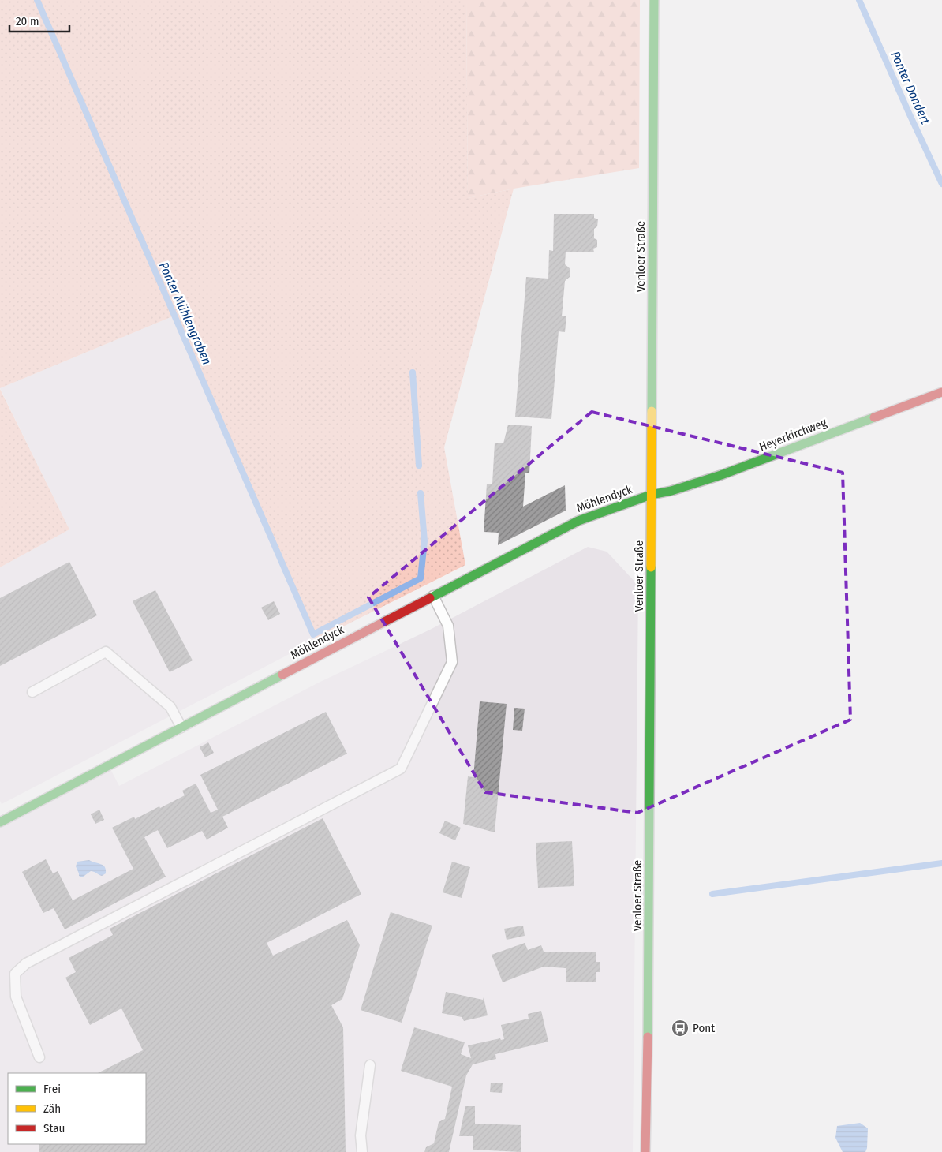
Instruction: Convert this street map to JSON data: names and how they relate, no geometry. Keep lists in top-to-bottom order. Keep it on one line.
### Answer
{"streets":{"main road":["Venloer Straße","Heyerkirchweg","Möhlendyck"]},"crossings":[["Venloer Straße","Heyerkirchweg"],["Venloer Straße","Möhlendyck"],["Heyerkirchweg","Möhlendyck"]],"water":["Ponter Dondert","Ponter Mühlengraben"],"places":{"bus stop":["Pont"]},"legend":["Frei","Zäh","Stau"],"scale_bar":"20 m"}
